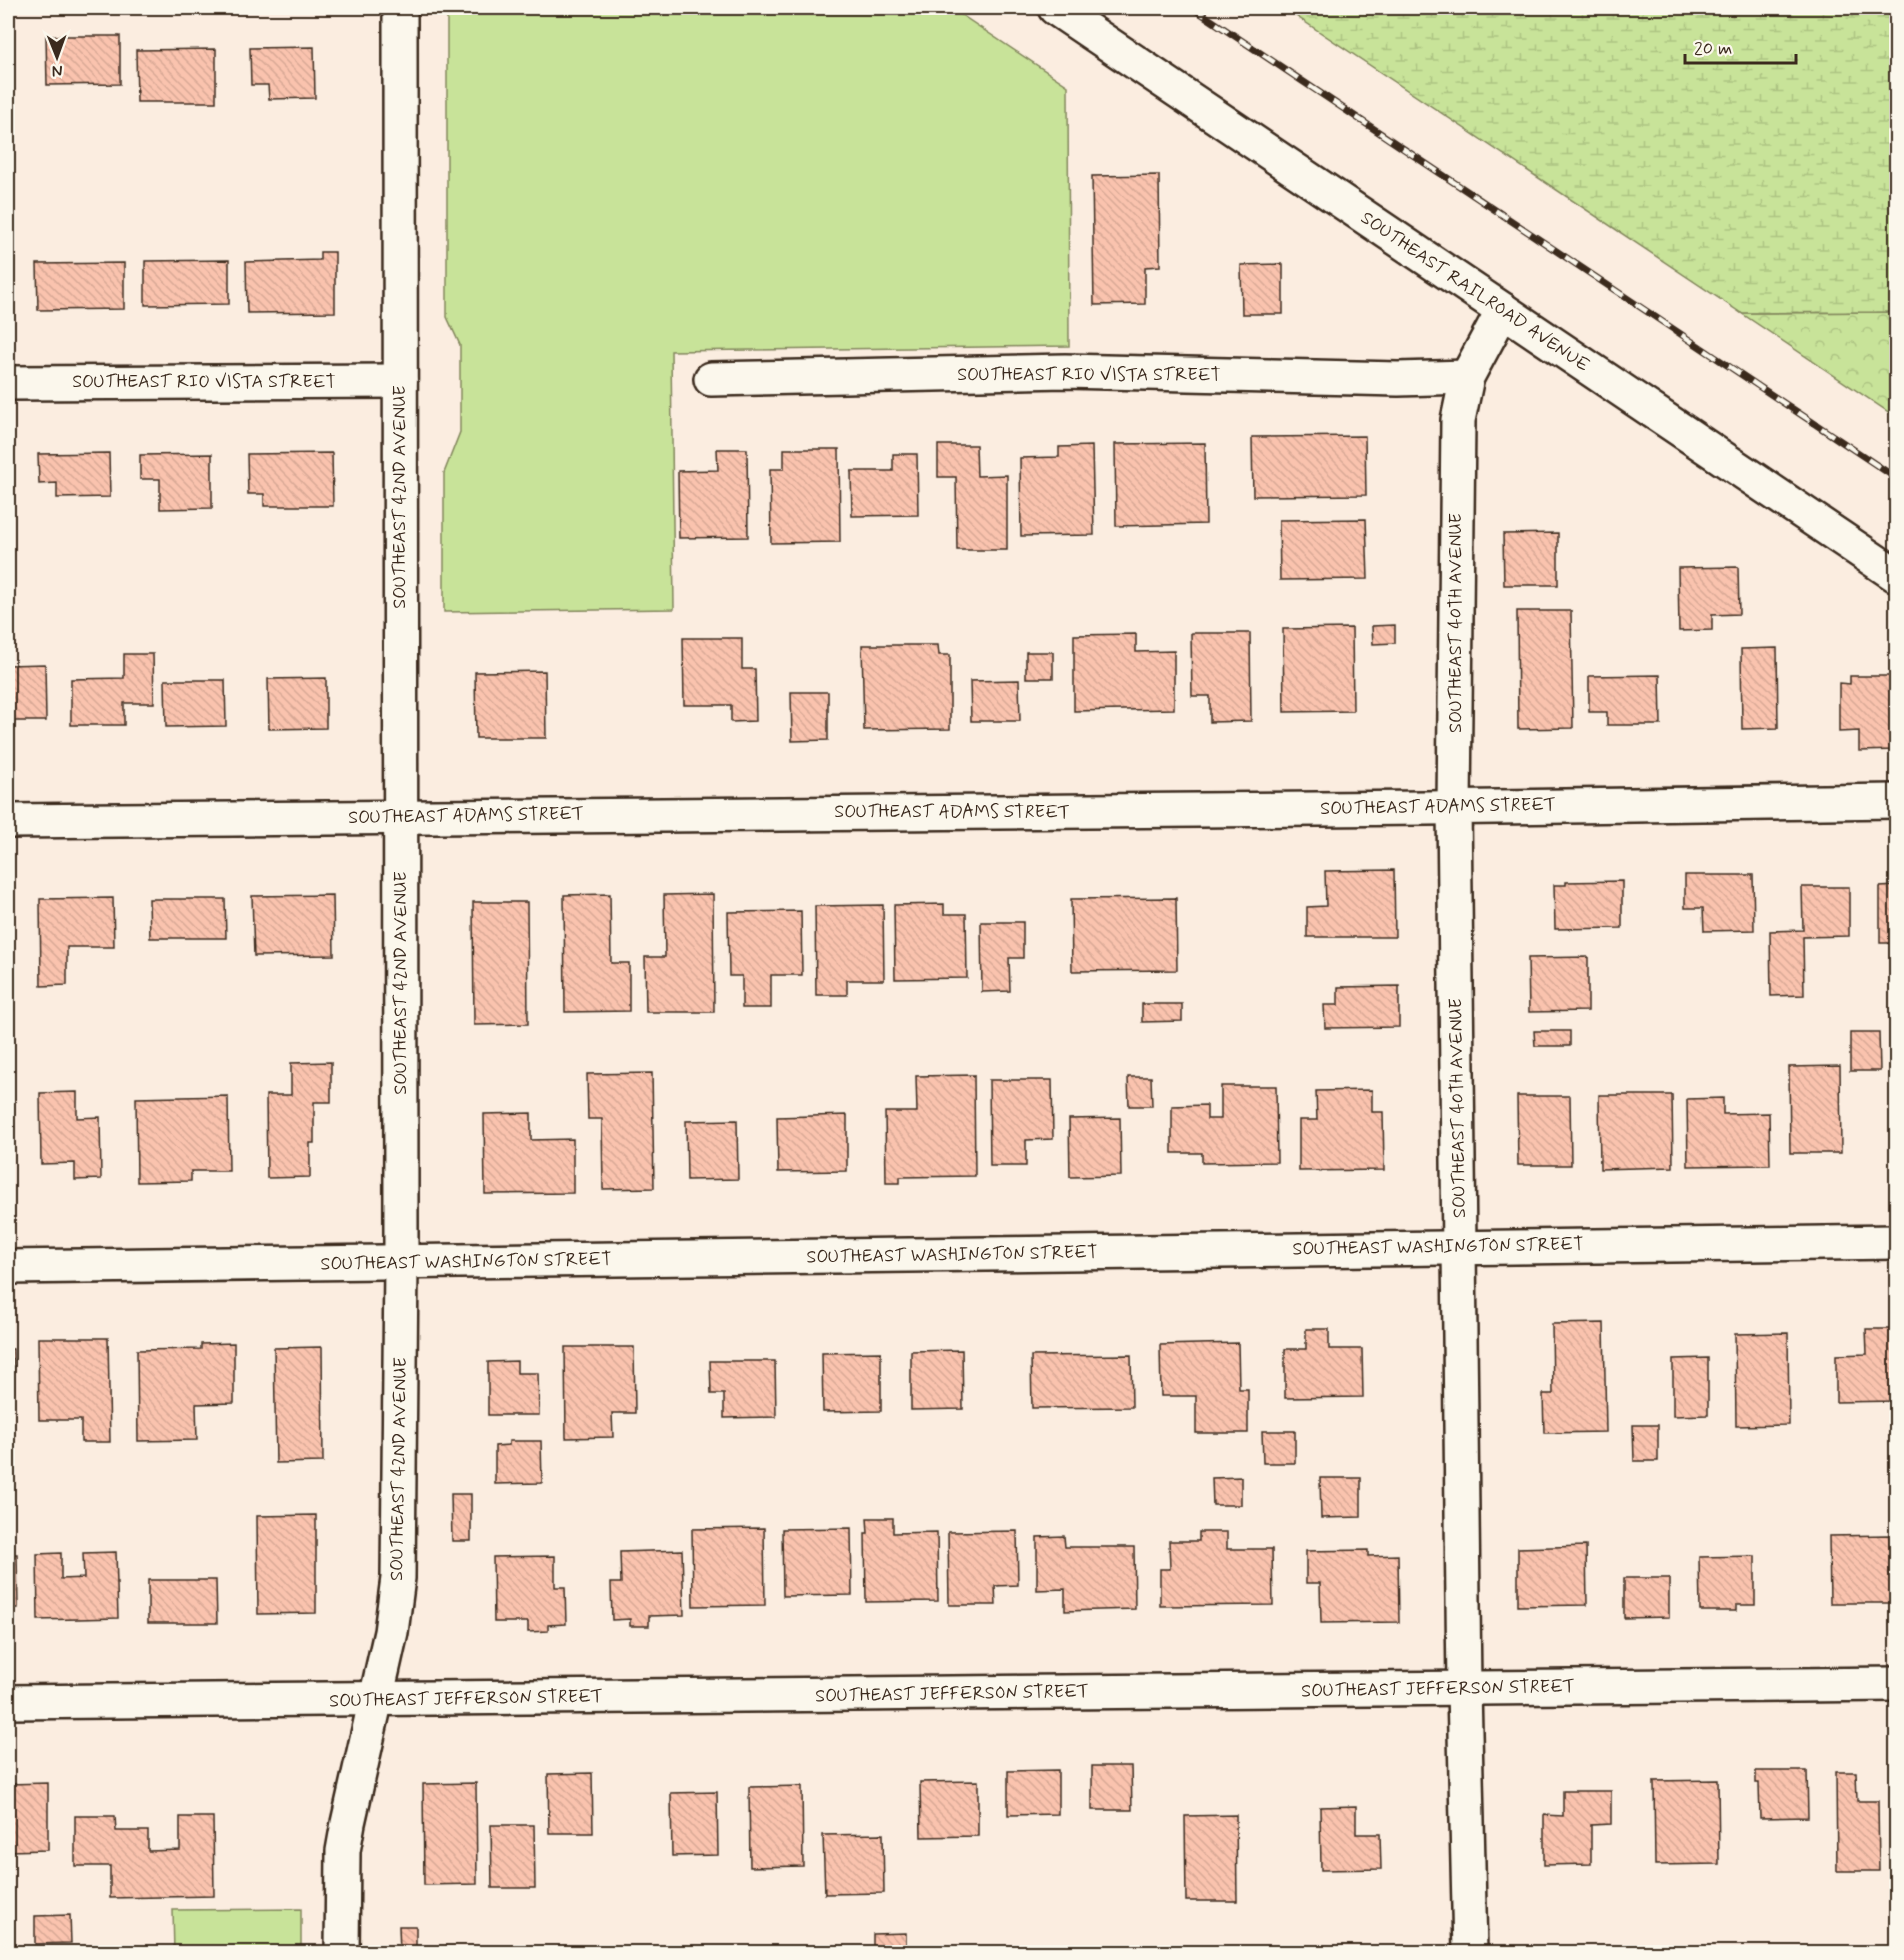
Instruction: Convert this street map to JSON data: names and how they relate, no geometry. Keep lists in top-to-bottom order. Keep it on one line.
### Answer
{"streets":{"street":["SOUTHEAST RAILROAD AVENUE","SOUTHEAST RIO VISTA STREET","SOUTHEAST 42ND AVENUE","SOUTHEAST 40TH AVENUE","SOUTHEAST ADAMS STREET","SOUTHEAST WASHINGTON STREET","SOUTHEAST JEFFERSON STREET"]},"crossings":[["SOUTHEAST RAILROAD AVENUE","SOUTHEAST 40TH AVENUE"],["SOUTHEAST RIO VISTA STREET","SOUTHEAST 42ND AVENUE"],["SOUTHEAST RIO VISTA STREET","SOUTHEAST 40TH AVENUE"],["SOUTHEAST 42ND AVENUE","SOUTHEAST ADAMS STREET"],["SOUTHEAST 42ND AVENUE","SOUTHEAST WASHINGTON STREET"],["SOUTHEAST 42ND AVENUE","SOUTHEAST JEFFERSON STREET"],["SOUTHEAST 40TH AVENUE","SOUTHEAST ADAMS STREET"],["SOUTHEAST 40TH AVENUE","SOUTHEAST WASHINGTON STREET"],["SOUTHEAST 40TH AVENUE","SOUTHEAST JEFFERSON STREET"]],"scale_bar":"20 m","north":"bottom"}
